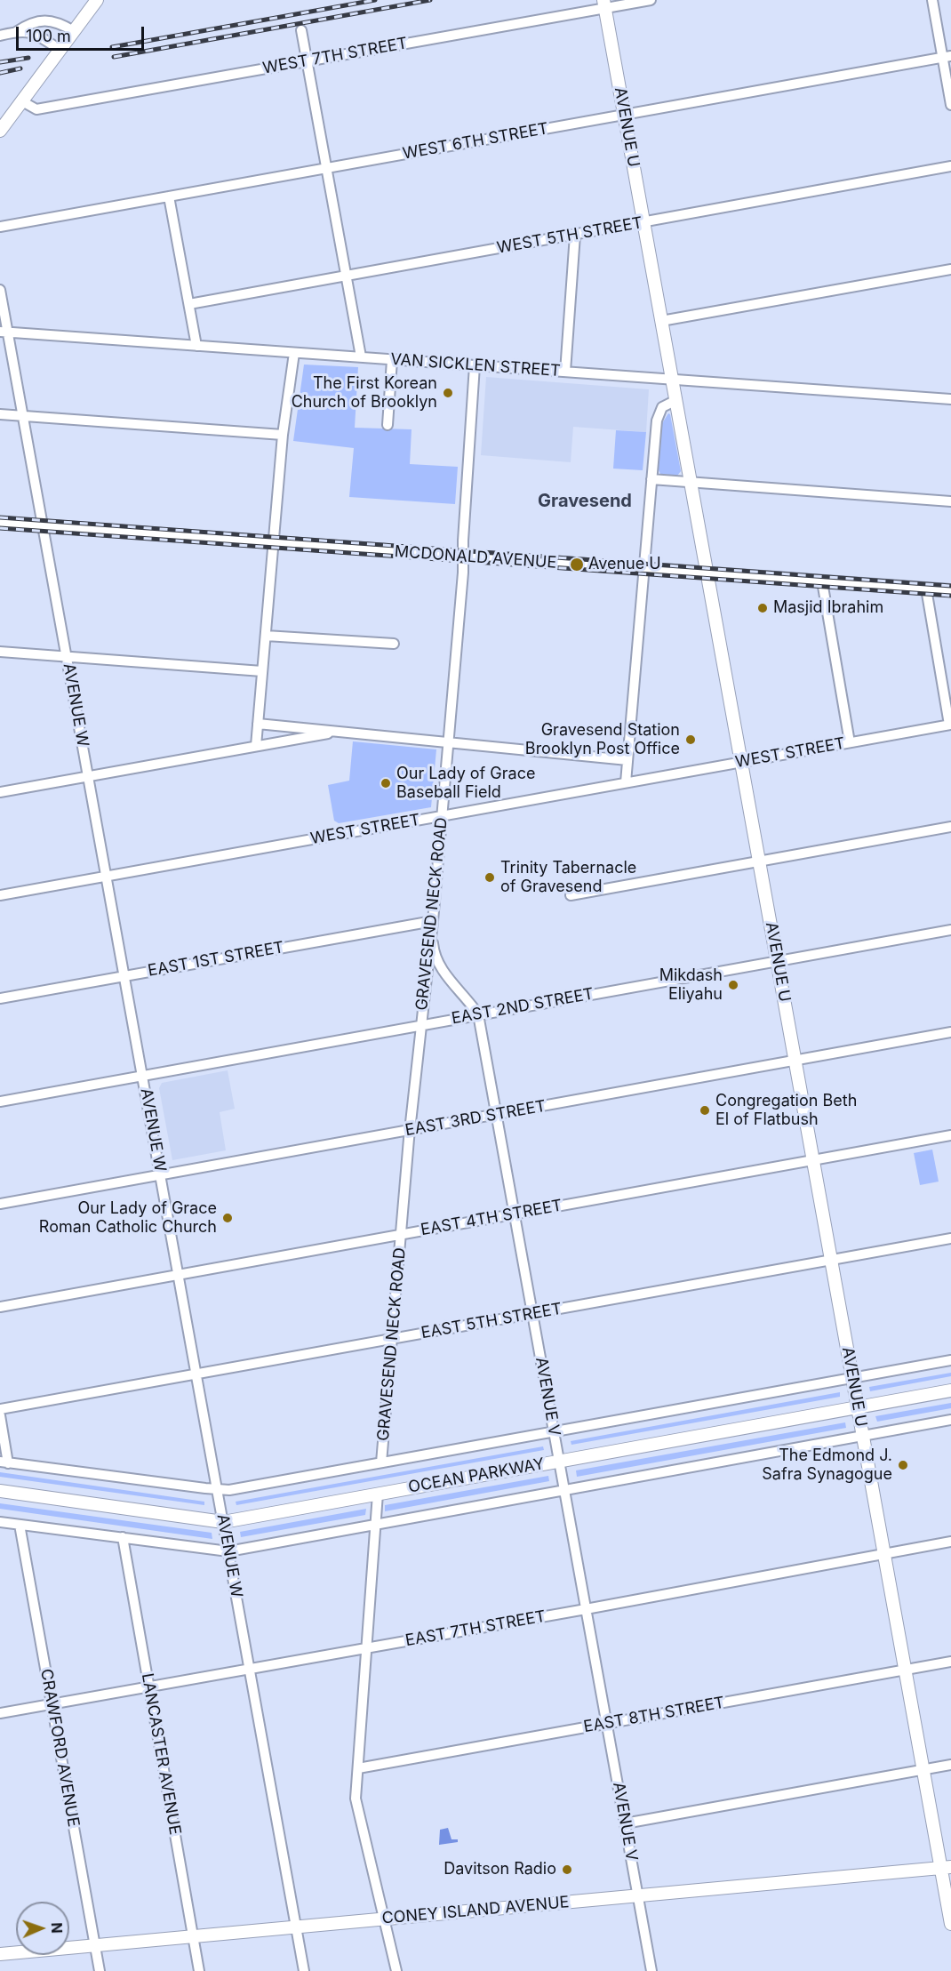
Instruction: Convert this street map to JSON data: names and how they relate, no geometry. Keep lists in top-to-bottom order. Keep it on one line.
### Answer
{"streets":{"main road":["AVENUE U","MCDONALD AVENUE","OCEAN PARKWAY","CONEY ISLAND AVENUE"],"street":["WEST 7TH STREET","WEST 6TH STREET","WEST 5TH STREET","VAN SICKLEN STREET","AVENUE W","WEST STREET","GRAVESEND NECK ROAD","EAST 1ST STREET","EAST 2ND STREET","EAST 3RD STREET","EAST 4TH STREET","EAST 5TH STREET","AVENUE V","EAST 7TH STREET","EAST 8TH STREET","CRAWFORD AVENUE","LANCASTER AVENUE"]},"crossings":[["WEST 7TH STREET","AVENUE U"],["AVENUE U","WEST 6TH STREET"],["AVENUE U","WEST 5TH STREET"],["AVENUE U","VAN SICKLEN STREET"],["AVENUE U","MCDONALD AVENUE"],["AVENUE U","WEST STREET"],["AVENUE U","EAST 2ND STREET"],["AVENUE U","EAST 3RD STREET"],["AVENUE U","EAST 4TH STREET"],["AVENUE U","EAST 5TH STREET"],["AVENUE U","OCEAN PARKWAY"],["AVENUE U","EAST 7TH STREET"],["AVENUE U","EAST 8TH STREET"],["AVENUE U","CONEY ISLAND AVENUE"],["VAN SICKLEN STREET","AVENUE W"],["VAN SICKLEN STREET","GRAVESEND NECK ROAD"],["MCDONALD AVENUE","AVENUE W"],["MCDONALD AVENUE","GRAVESEND NECK ROAD"],["AVENUE W","WEST STREET"],["AVENUE W","EAST 1ST STREET"],["AVENUE W","EAST 2ND STREET"],["AVENUE W","EAST 3RD STREET"],["AVENUE W","EAST 4TH STREET"],["AVENUE W","EAST 5TH STREET"],["AVENUE W","OCEAN PARKWAY"],["AVENUE W","EAST 7TH STREET"],["AVENUE W","CONEY ISLAND AVENUE"],["WEST STREET","GRAVESEND NECK ROAD"],["GRAVESEND NECK ROAD","EAST 1ST STREET"],["GRAVESEND NECK ROAD","EAST 2ND STREET"],["GRAVESEND NECK ROAD","EAST 3RD STREET"],["GRAVESEND NECK ROAD","EAST 4TH STREET"],["GRAVESEND NECK ROAD","EAST 5TH STREET"],["GRAVESEND NECK ROAD","AVENUE V"],["GRAVESEND NECK ROAD","OCEAN PARKWAY"],["EAST 1ST STREET","AVENUE V"],["EAST 2ND STREET","AVENUE V"],["EAST 3RD STREET","AVENUE V"],["EAST 4TH STREET","AVENUE V"],["EAST 5TH STREET","AVENUE V"],["AVENUE V","OCEAN PARKWAY"],["AVENUE V","EAST 7TH STREET"],["AVENUE V","EAST 8TH STREET"],["AVENUE V","CONEY ISLAND AVENUE"],["OCEAN PARKWAY","CRAWFORD AVENUE"],["OCEAN PARKWAY","LANCASTER AVENUE"],["EAST 7TH STREET","CRAWFORD AVENUE"],["EAST 7TH STREET","LANCASTER AVENUE"],["CRAWFORD AVENUE","CONEY ISLAND AVENUE"],["LANCASTER AVENUE","CONEY ISLAND AVENUE"]],"districts":["Gravesend"],"places":["The First Korean Church of Brooklyn","Avenue U","Masjid Ibrahim","Gravesend Station Brooklyn Post Office","Our Lady of Grace Baseball Field","Trinity Tabernacle of Gravesend","Mikdash Eliyahu","Congregation Beth El of Flatbush","Our Lady of Grace Roman Catholic Church","The Edmond J. Safra Synagogue","Davitson Radio"],"scale_bar":"100 m","north":"right"}
